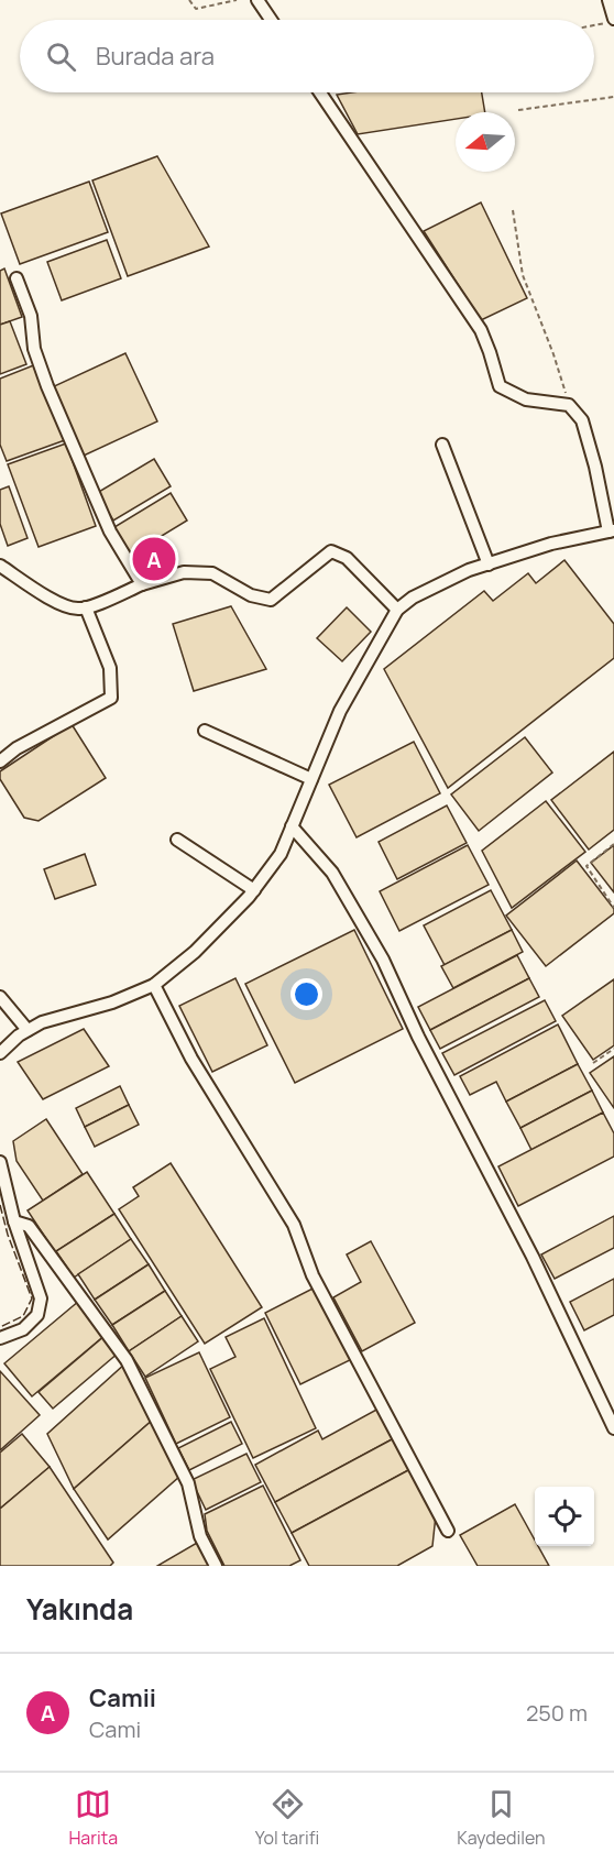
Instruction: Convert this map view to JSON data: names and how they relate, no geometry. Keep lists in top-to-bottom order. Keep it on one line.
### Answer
{"north":"left","page":{"search":"Burada ara","pins":"A","heading":"Yakında","list":[{"mark":"A","name":"Camii","note":"Cami","value":"250 m"}],"nav":["Harita","Yol tarifi","Kaydedilen"]}}
